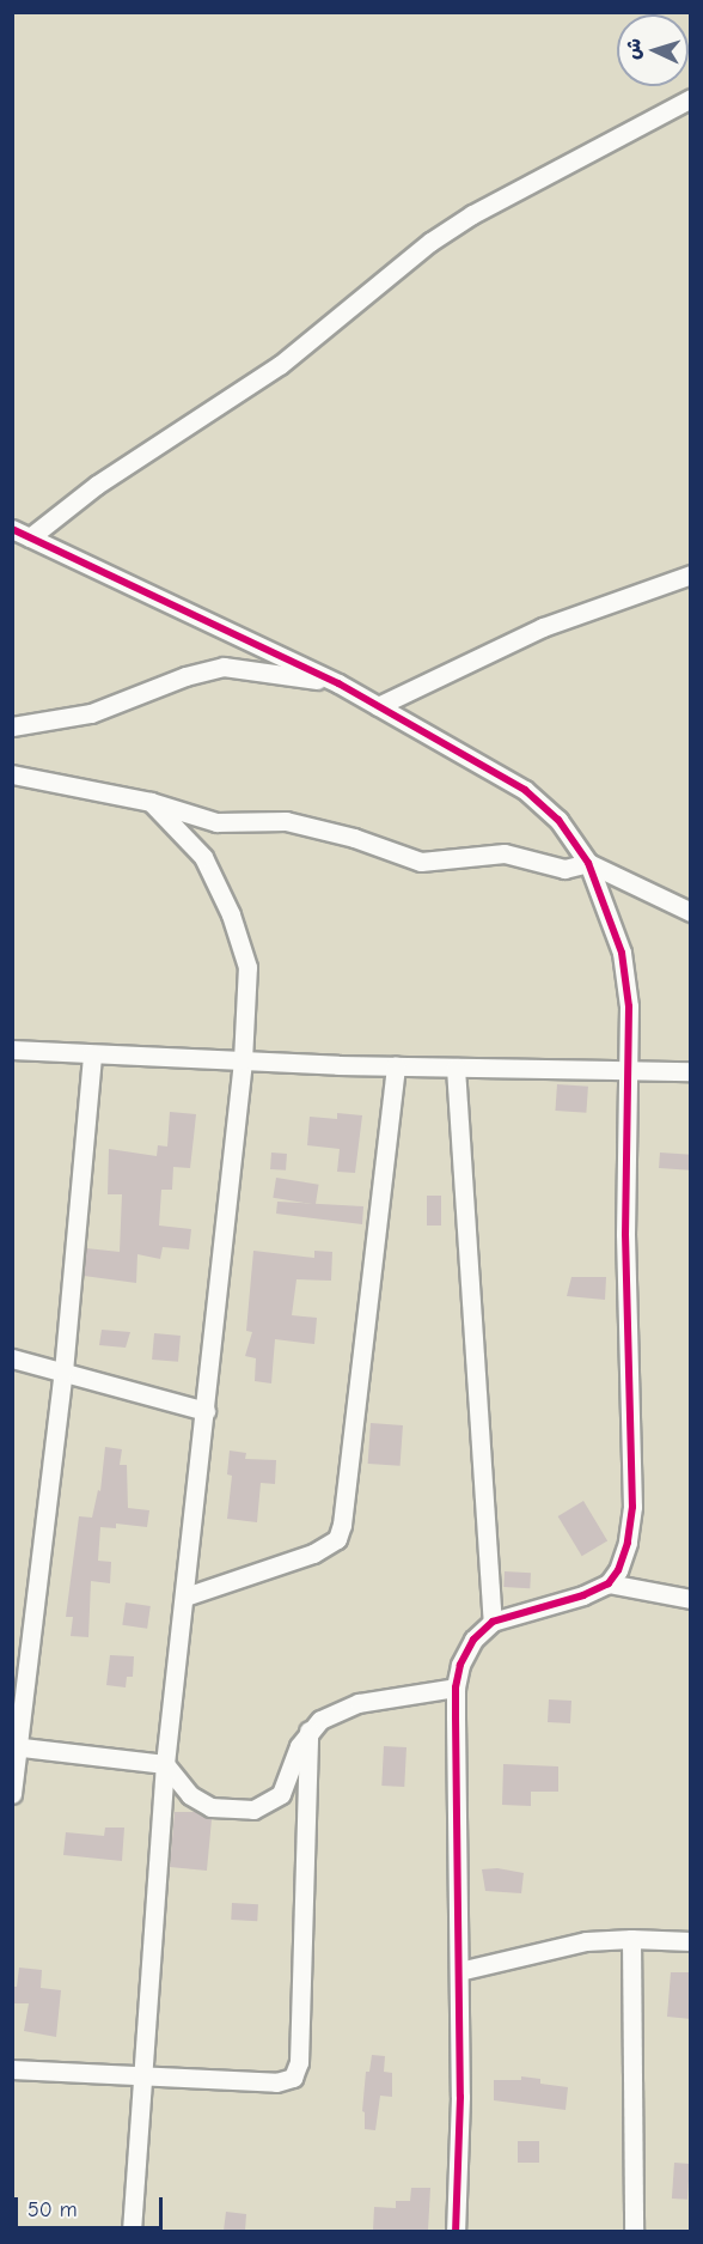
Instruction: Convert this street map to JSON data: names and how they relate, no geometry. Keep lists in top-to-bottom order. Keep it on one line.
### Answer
{"scale_bar":"50 m","north":"left"}
